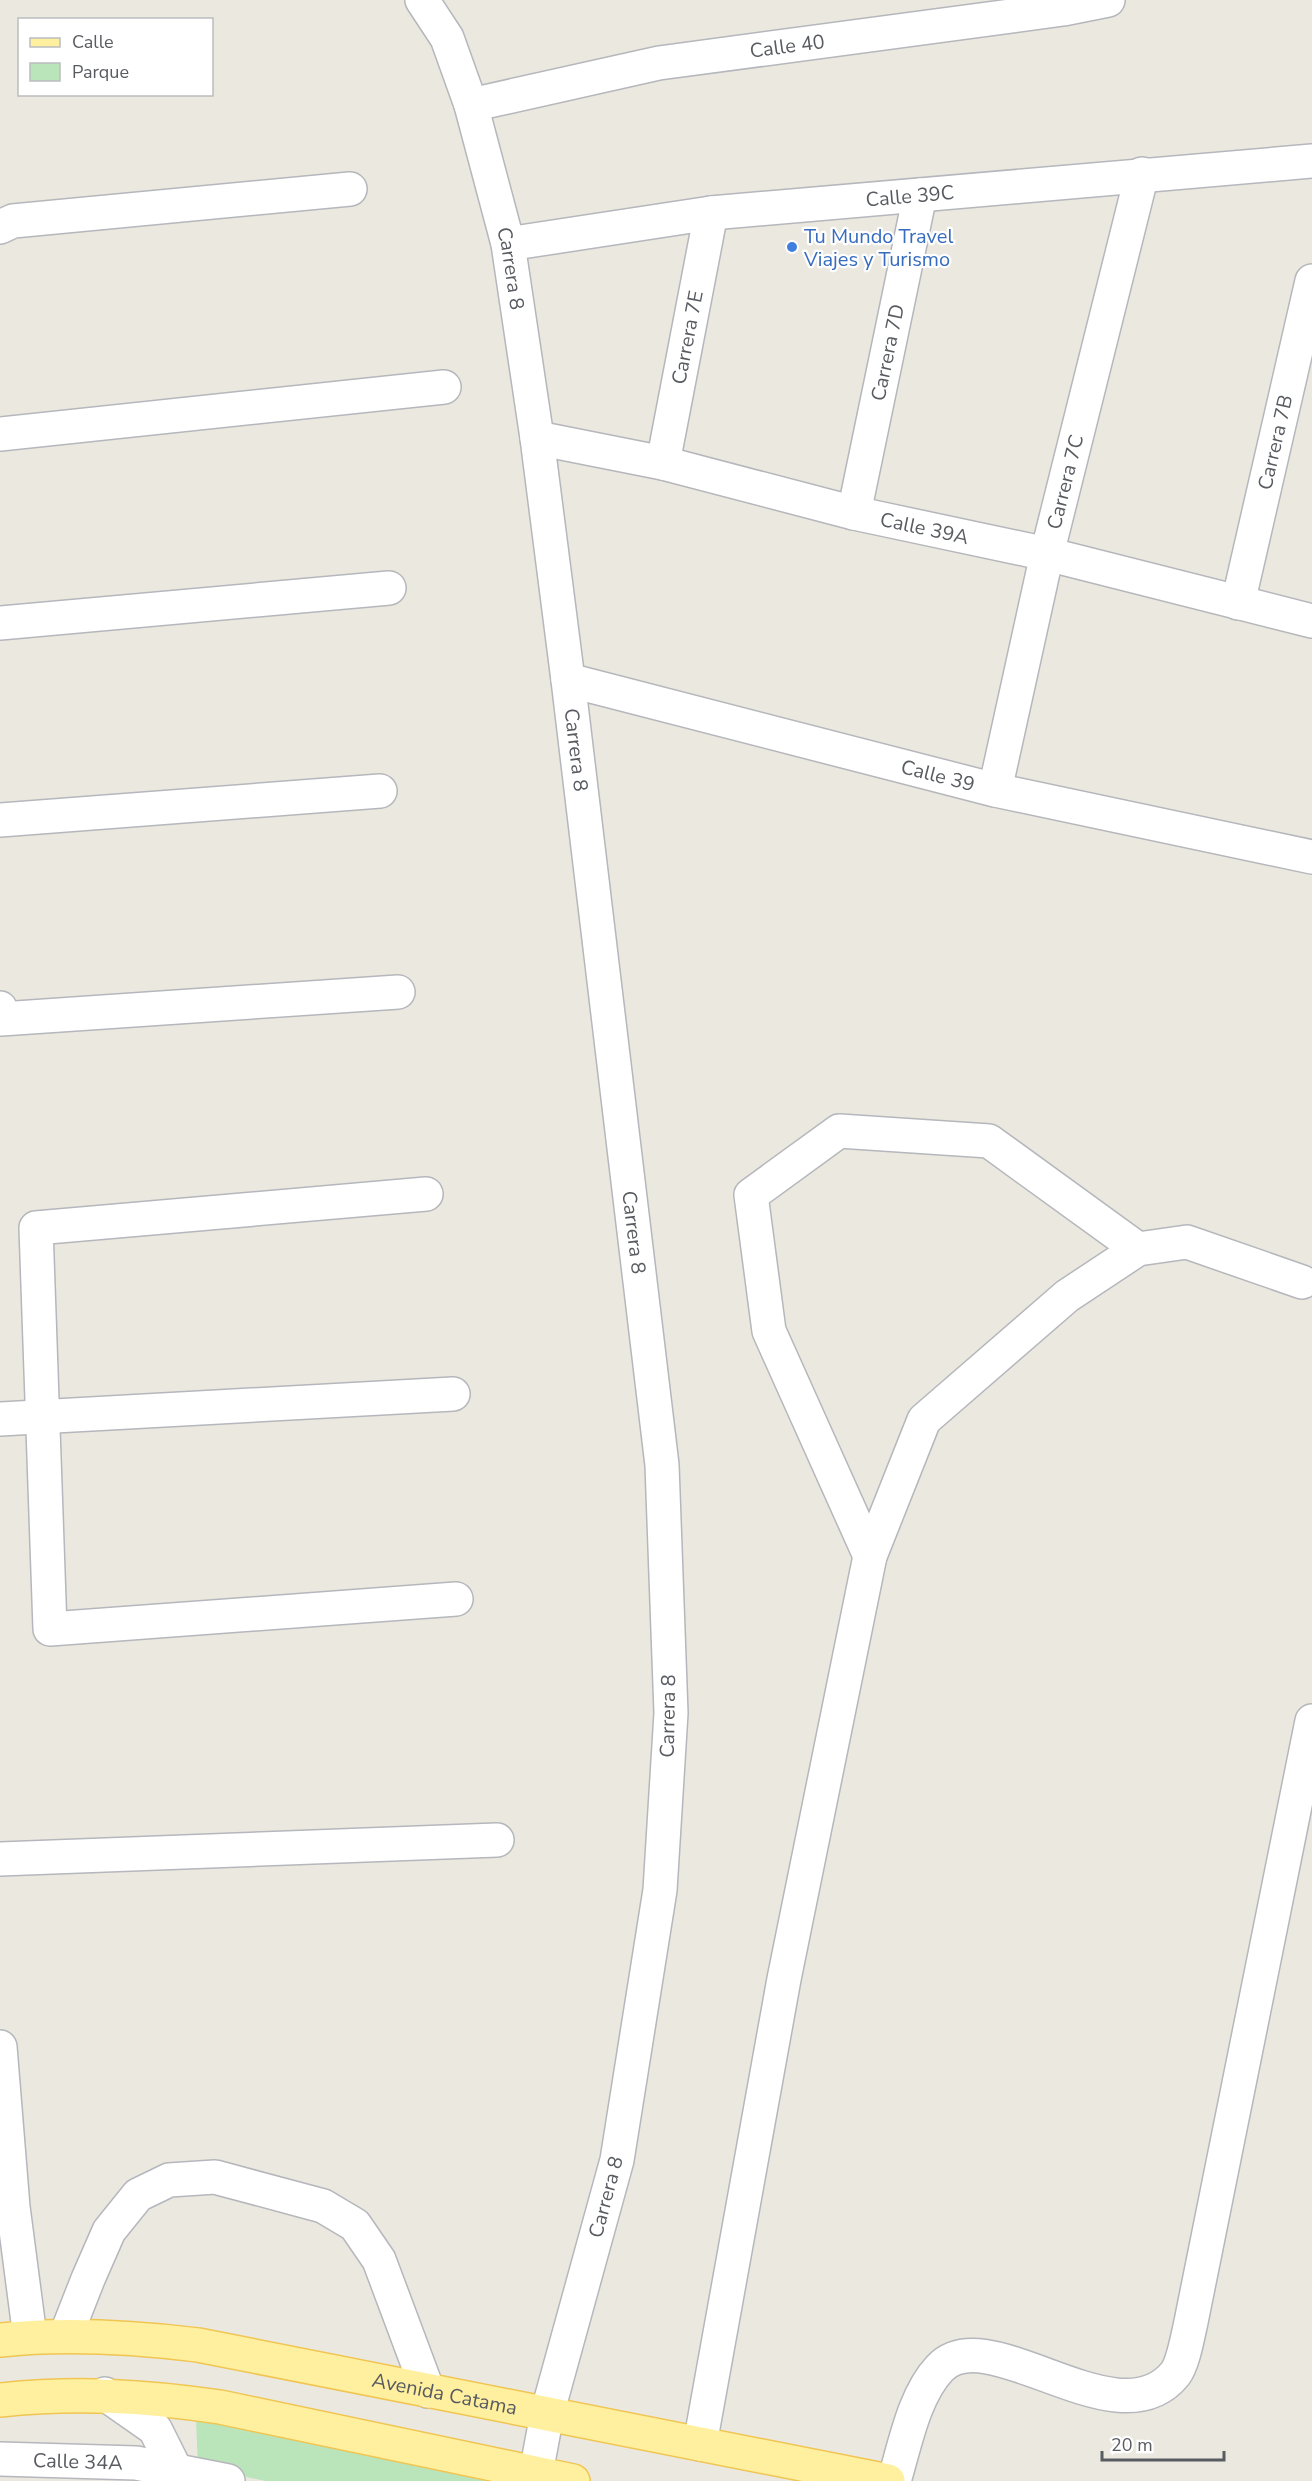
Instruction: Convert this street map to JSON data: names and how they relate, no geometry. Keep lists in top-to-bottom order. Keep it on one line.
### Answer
{"streets":{"main road":["Avenida Catama"],"street":["Calle 40","Calle 39C","Carrera 8","Carrera 7E","Carrera 7D","Carrera 7B","Carrera 7C","Calle 39A","Calle 39","Calle 34A"]},"crossings":[["Calle 40","Carrera 8"],["Calle 39C","Carrera 8"],["Calle 39C","Carrera 7E"],["Calle 39C","Carrera 7D"],["Calle 39C","Carrera 7C"],["Carrera 8","Calle 39A"],["Carrera 8","Calle 39"],["Carrera 8","Avenida Catama"],["Carrera 7E","Calle 39A"],["Carrera 7D","Calle 39A"],["Carrera 7B","Calle 39A"],["Carrera 7C","Calle 39A"],["Carrera 7C","Calle 39"]],"places":["Tu Mundo Travel Viajes y Turismo"],"legend":["Calle","Parque"],"scale_bar":"20 m"}
